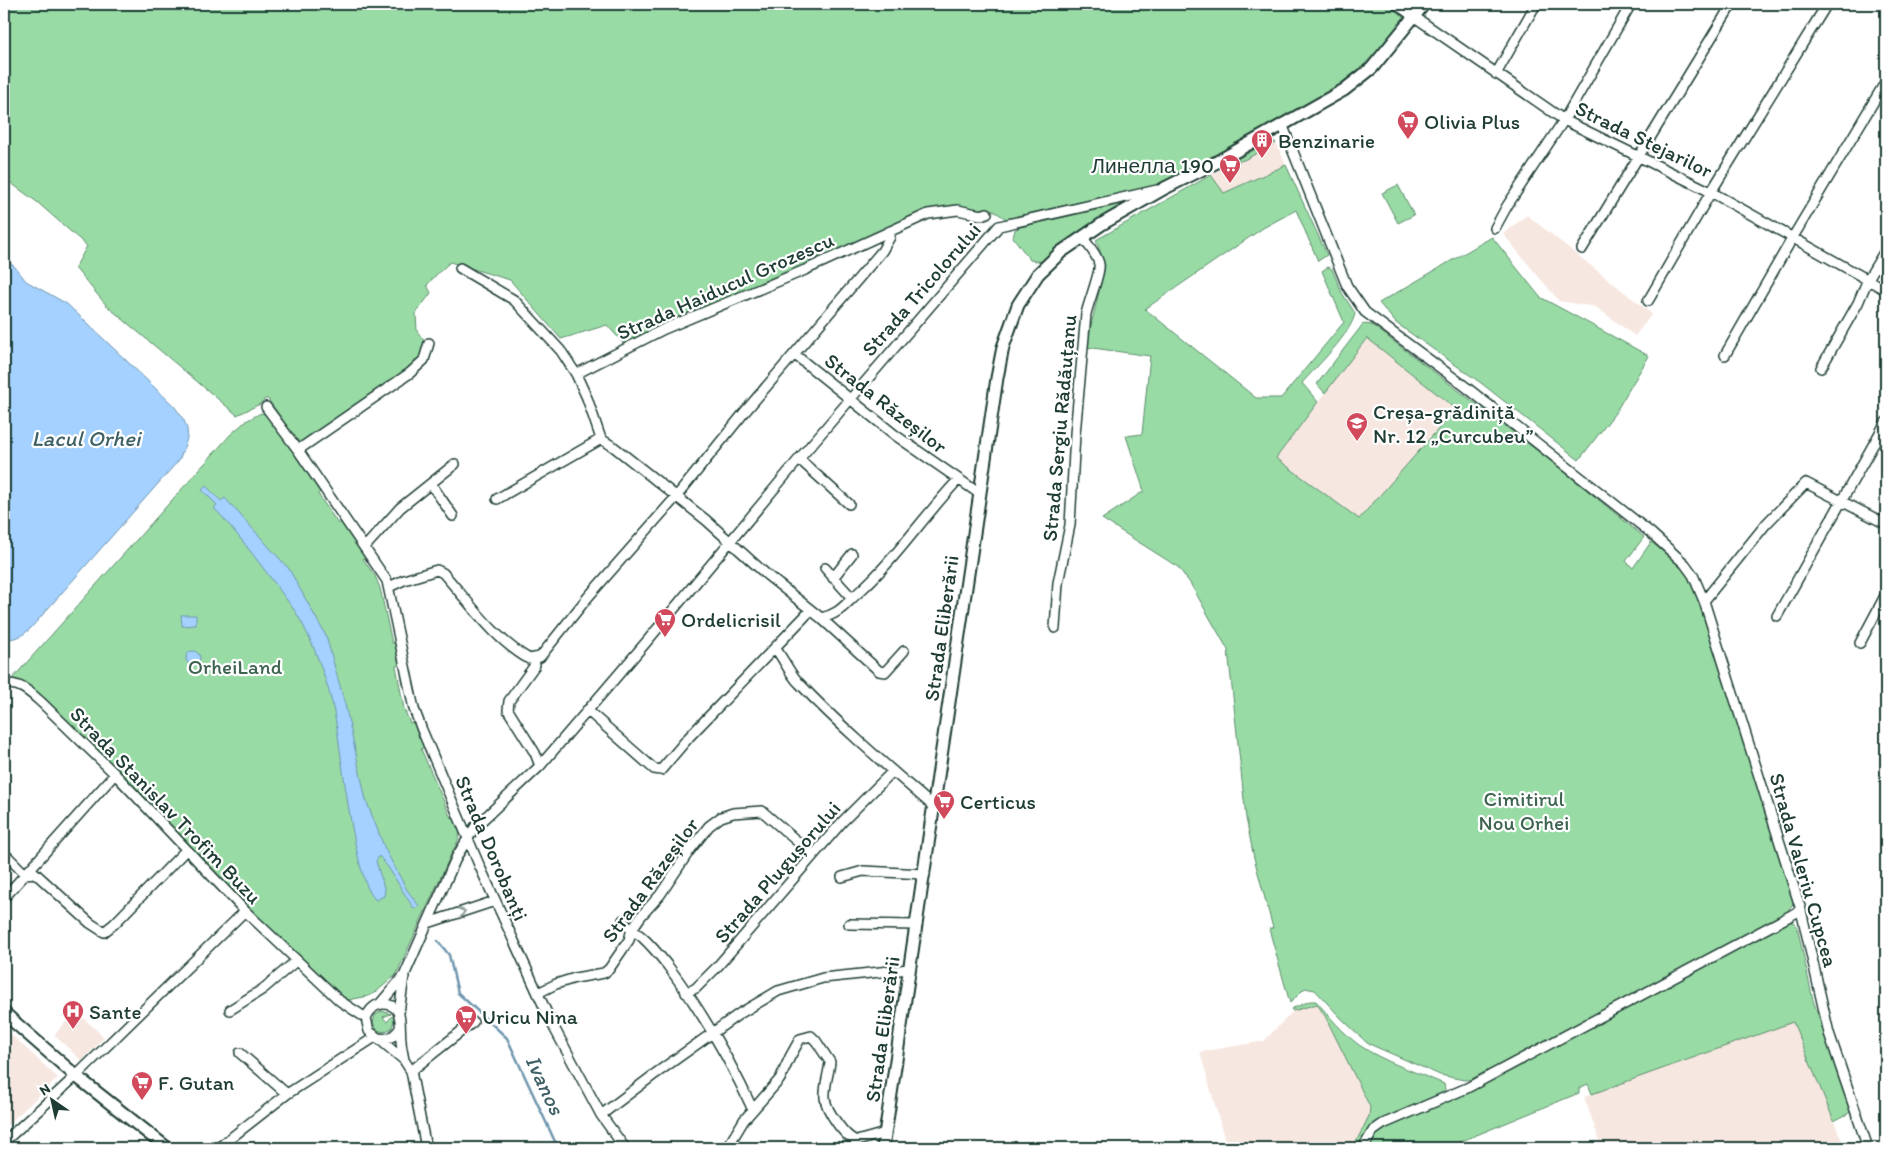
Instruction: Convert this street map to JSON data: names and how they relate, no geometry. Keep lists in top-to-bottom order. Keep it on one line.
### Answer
{"streets":{"street":["Strada Stejarilor","Strada Haiducul Grozescu","Strada Tricolorului","Strada Răzeșilor","Strada Sergiu Rădăuțanu","Strada Eliberării","Strada Stanislav Trofim Buzu","Strada Dorobanți","Strada Valeriu Cupcea","Strada Plugușorului"]},"crossings":[["Strada Stejarilor","Strada Eliberării"],["Strada Tricolorului","Strada Răzeșilor"],["Strada Tricolorului","Strada Eliberării"],["Strada Tricolorului","Strada Stanislav Trofim Buzu"],["Strada Tricolorului","Strada Dorobanți"],["Strada Răzeșilor","Strada Eliberării"],["Strada Răzeșilor","Strada Dorobanți"],["Strada Răzeșilor","Strada Plugușorului"],["Strada Sergiu Rădăuțanu","Strada Eliberării"],["Strada Eliberării","Strada Valeriu Cupcea"]],"water":["Lacul Orhei","Ivanos"],"parks":["OrheiLand","Cimitirul Nou Orhei"],"places":{"supermarket":["Olivia Plus","Линелла 190","Ordelicrisil","Certicus","Uricu Nina","F. Gutan"],"building":["Benzinarie"],"school or university":["Creșa-grădiniță Nr. 12 „Curcubeu”"],"hospital":["Sante"]},"north":"top left"}
